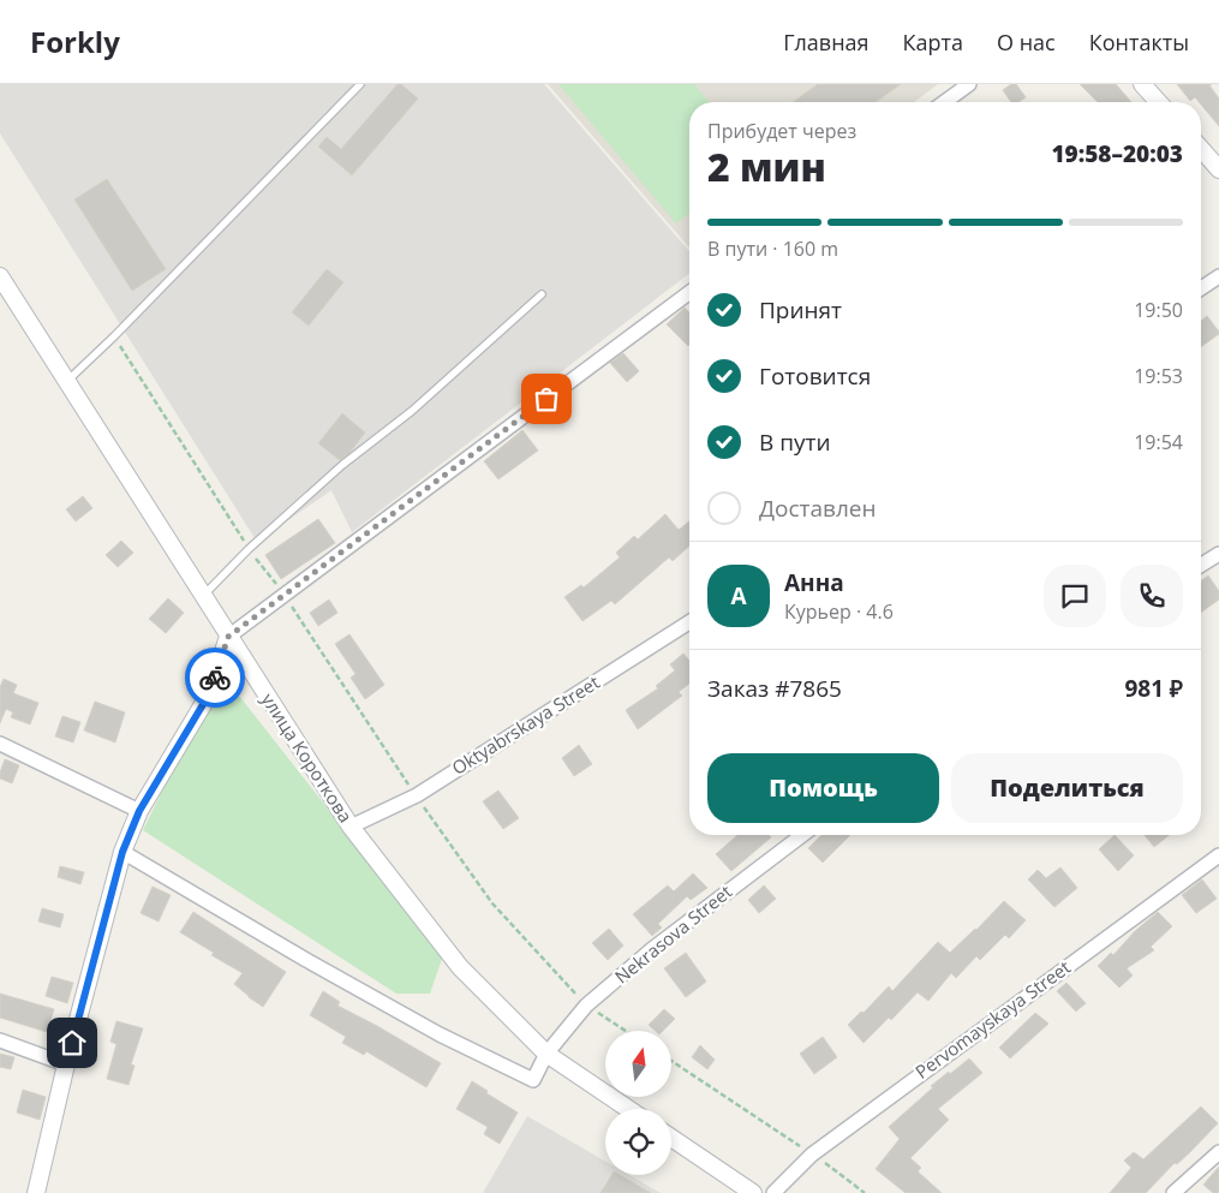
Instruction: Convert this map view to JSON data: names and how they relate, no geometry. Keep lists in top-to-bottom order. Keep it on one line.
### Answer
{"streets":{"street":["Oktyabrskaya Street","улица Короткова","Nekrasova Street","Pervomayskaya Street"]},"crossings":[["Oktyabrskaya Street","улица Короткова"],["улица Короткова","Nekrasova Street"]],"north":"top","page":{"header":"Forkly","nav":["Главная","Карта","О нас","Контакты"],"heading":["2 мин","Прибудет через","19:58–20:03"],"panel":["Анна","Курьер · 4.6","Заказ #7865","981 ₽"],"bar":"В пути · 160 m","list":[["Принят","19:50"],["Готовится","19:53"],["В пути","19:54"],"Доставлен"],"round":"А","buttons":["Помощь","Поделиться"]}}
